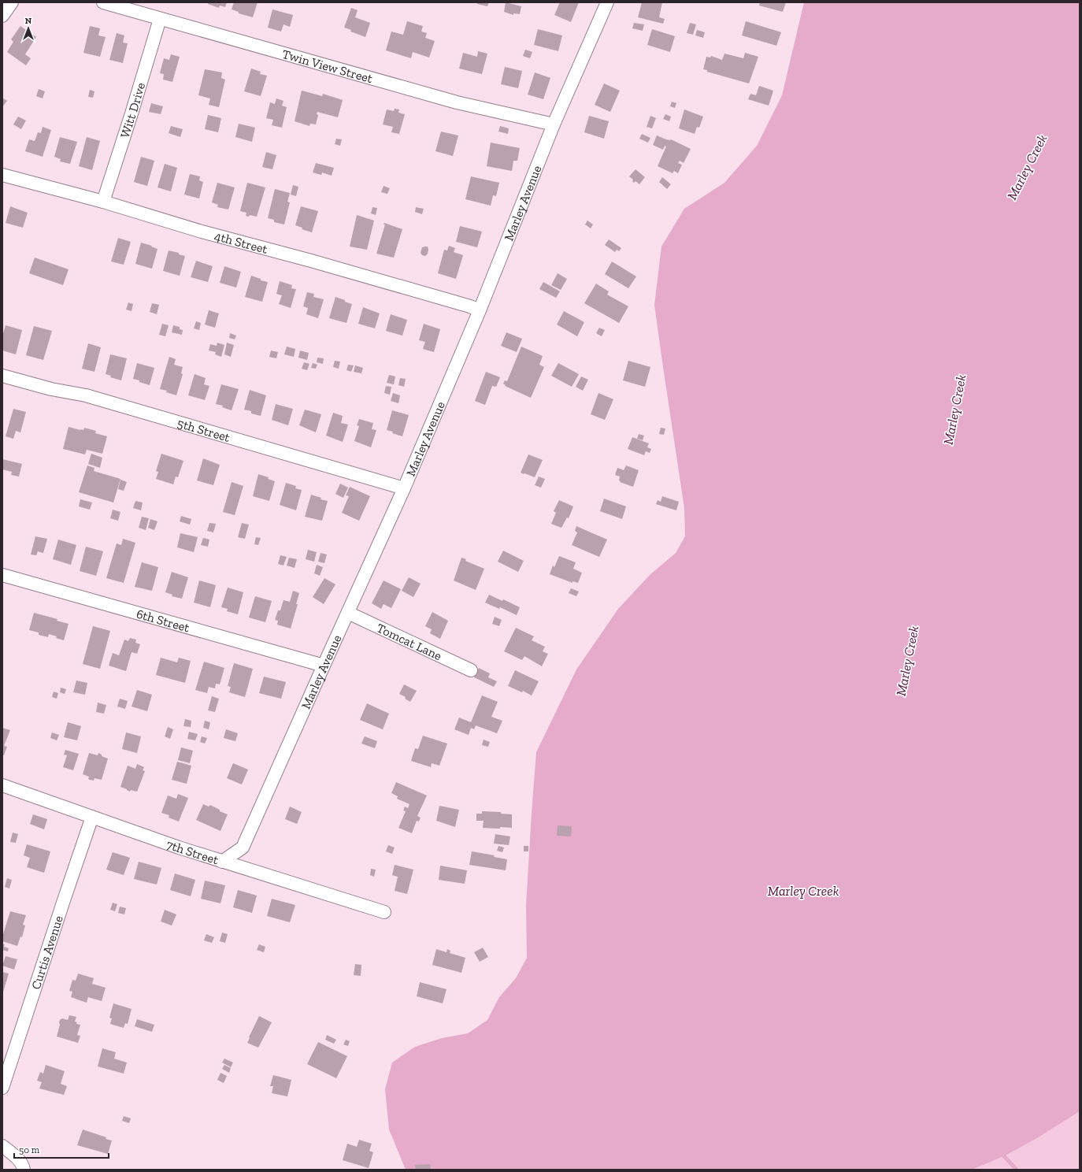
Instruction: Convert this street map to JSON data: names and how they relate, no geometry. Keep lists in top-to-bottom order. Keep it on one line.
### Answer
{"streets":{"street":["Twin View Street","Witt Drive","Marley Avenue","4th Street","5th Street","6th Street","Tomcat Lane","7th Street","Curtis Avenue"]},"crossings":[["Twin View Street","Witt Drive"],["Twin View Street","Marley Avenue"],["Witt Drive","4th Street"],["Marley Avenue","4th Street"],["Marley Avenue","5th Street"],["Marley Avenue","6th Street"],["Marley Avenue","Tomcat Lane"],["Marley Avenue","7th Street"],["7th Street","Curtis Avenue"]],"water":["Marley Creek"],"scale_bar":"50 m","north":"top"}
